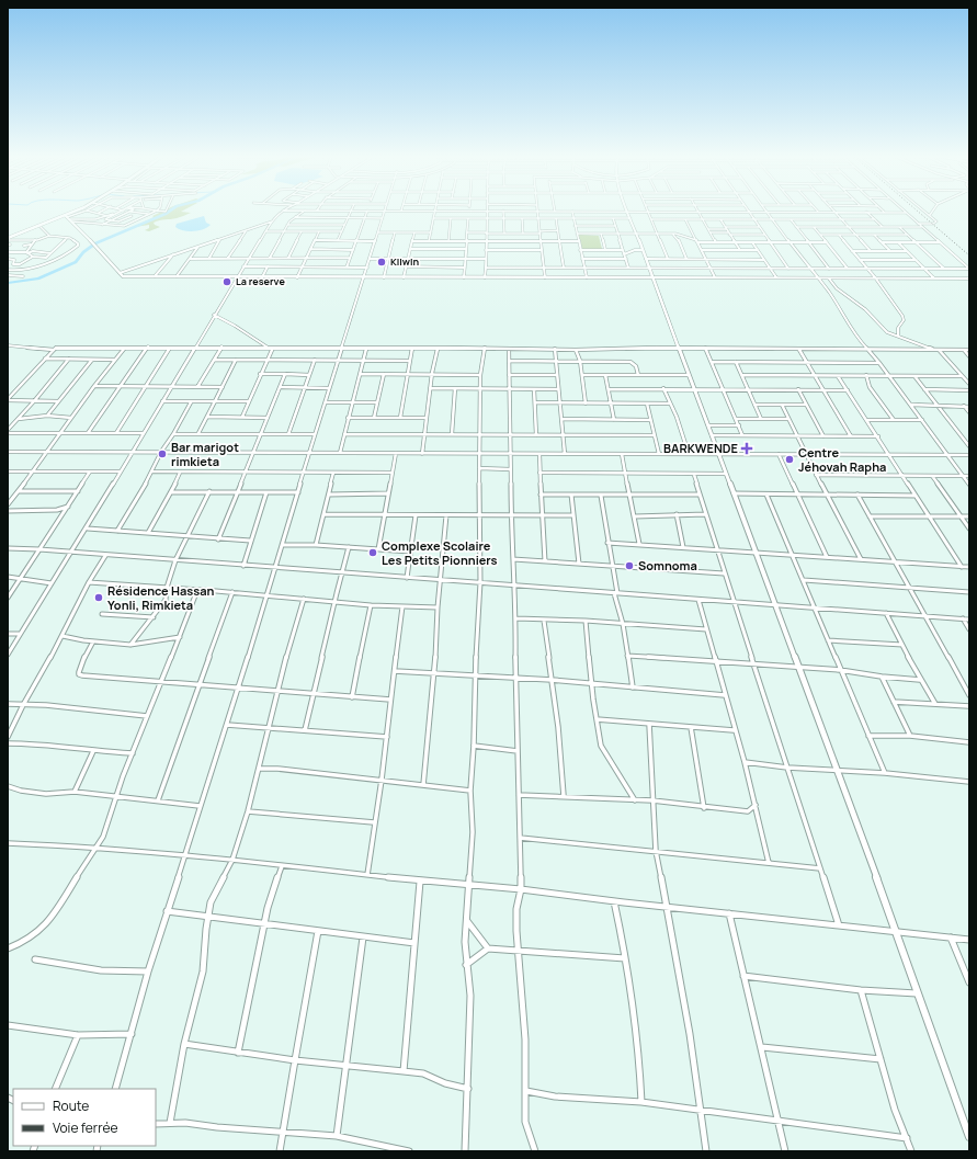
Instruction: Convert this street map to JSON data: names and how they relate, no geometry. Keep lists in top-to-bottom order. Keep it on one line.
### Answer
{"places":{"other":["Kilwin","La reserve","Bar marigot rimkieta","Centre Jéhovah Rapha","Complexe Scolaire Les Petits Pionniers","Somnoma","Résidence Hassan Yonli, Rimkieta"],"health":["BARKWENDE"]},"legend":["Route","Voie ferrée"]}
